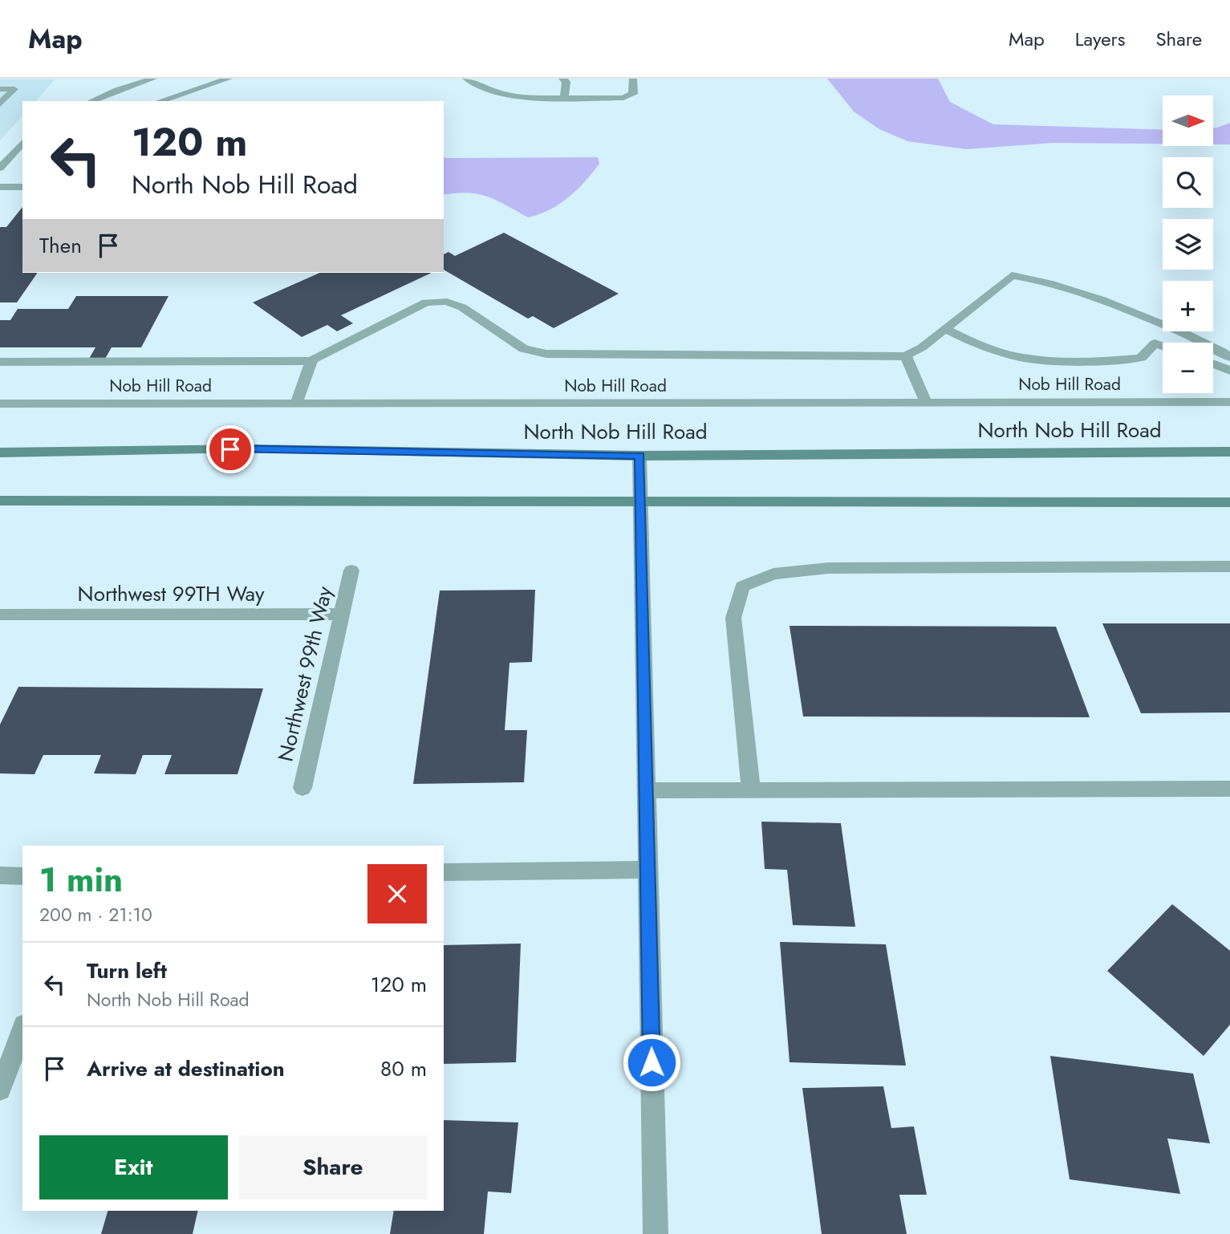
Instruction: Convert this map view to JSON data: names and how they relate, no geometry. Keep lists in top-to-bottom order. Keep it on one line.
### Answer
{"streets":{"main road":["North Nob Hill Road"],"street":["Nob Hill Road","Northwest 99TH Way","Northwest 99th Way"]},"crossings":[["Northwest 99TH Way","Northwest 99th Way"]],"north":"right","page":{"header":"Map","nav":["Map","Layers","Share"],"map_buttons":["+","−"],"turn":["120 m","North Nob Hill Road"],"then":"Then","heading":["1 min","200 m · 21:10"],"list":[{"name":"Turn left","note":"North Nob Hill Road","value":"120 m"},{"name":"Arrive at destination","value":"80 m"}],"buttons":["Exit","Share"]}}
